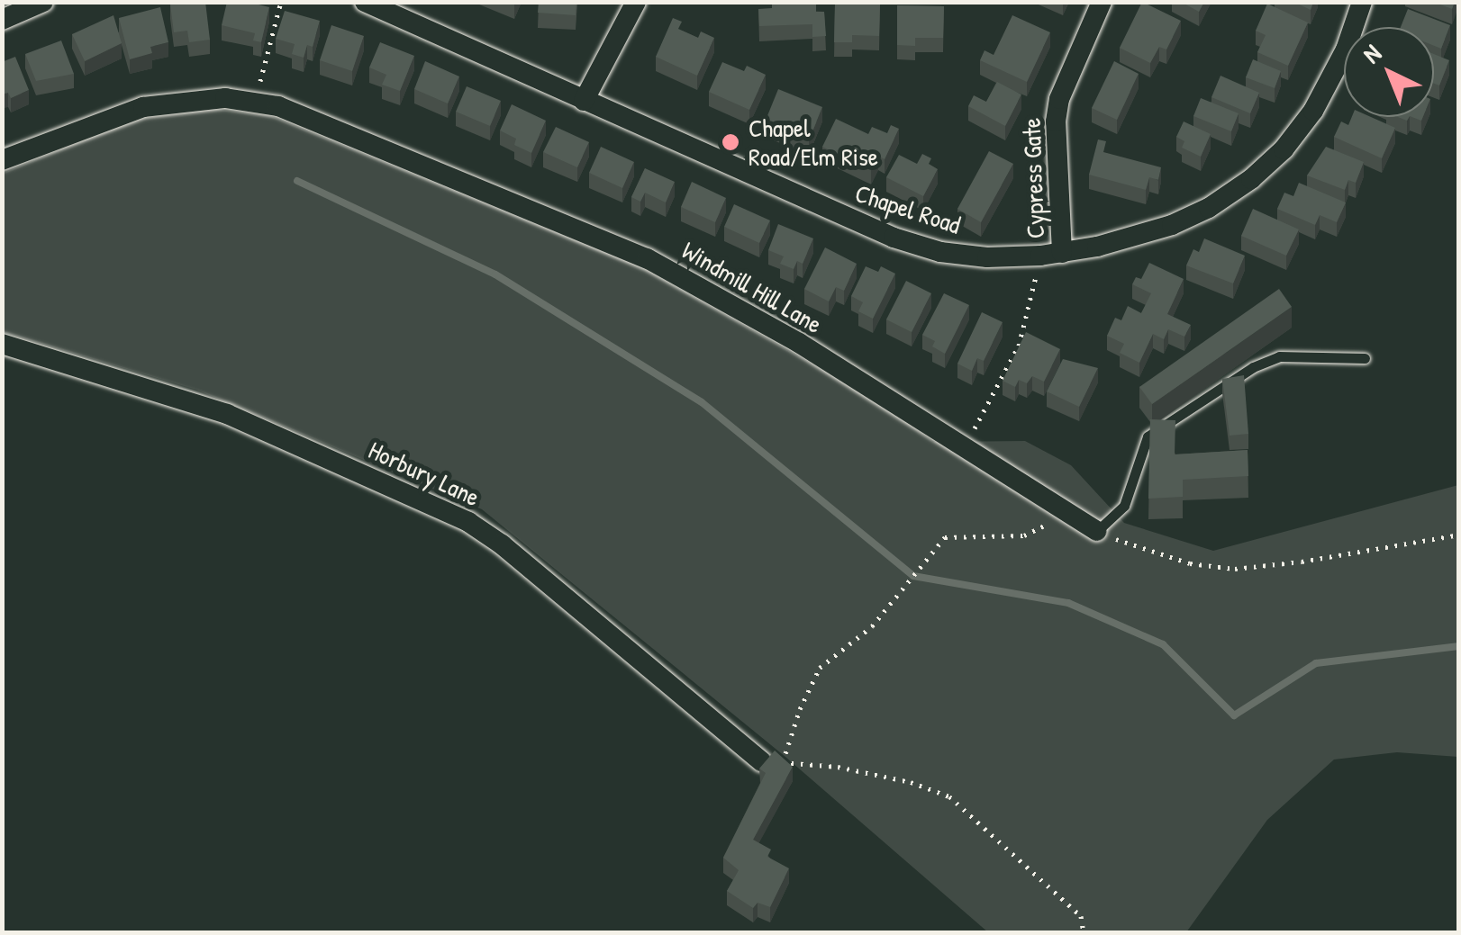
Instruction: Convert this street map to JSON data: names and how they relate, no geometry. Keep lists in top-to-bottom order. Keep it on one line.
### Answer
{"streets":{"street":["Cypress Gate","Chapel Road","Windmill Hill Lane","Horbury Lane"]},"crossings":[["Cypress Gate","Chapel Road"]],"places":["Chapel Road/Elm Rise"],"north":"top left"}
